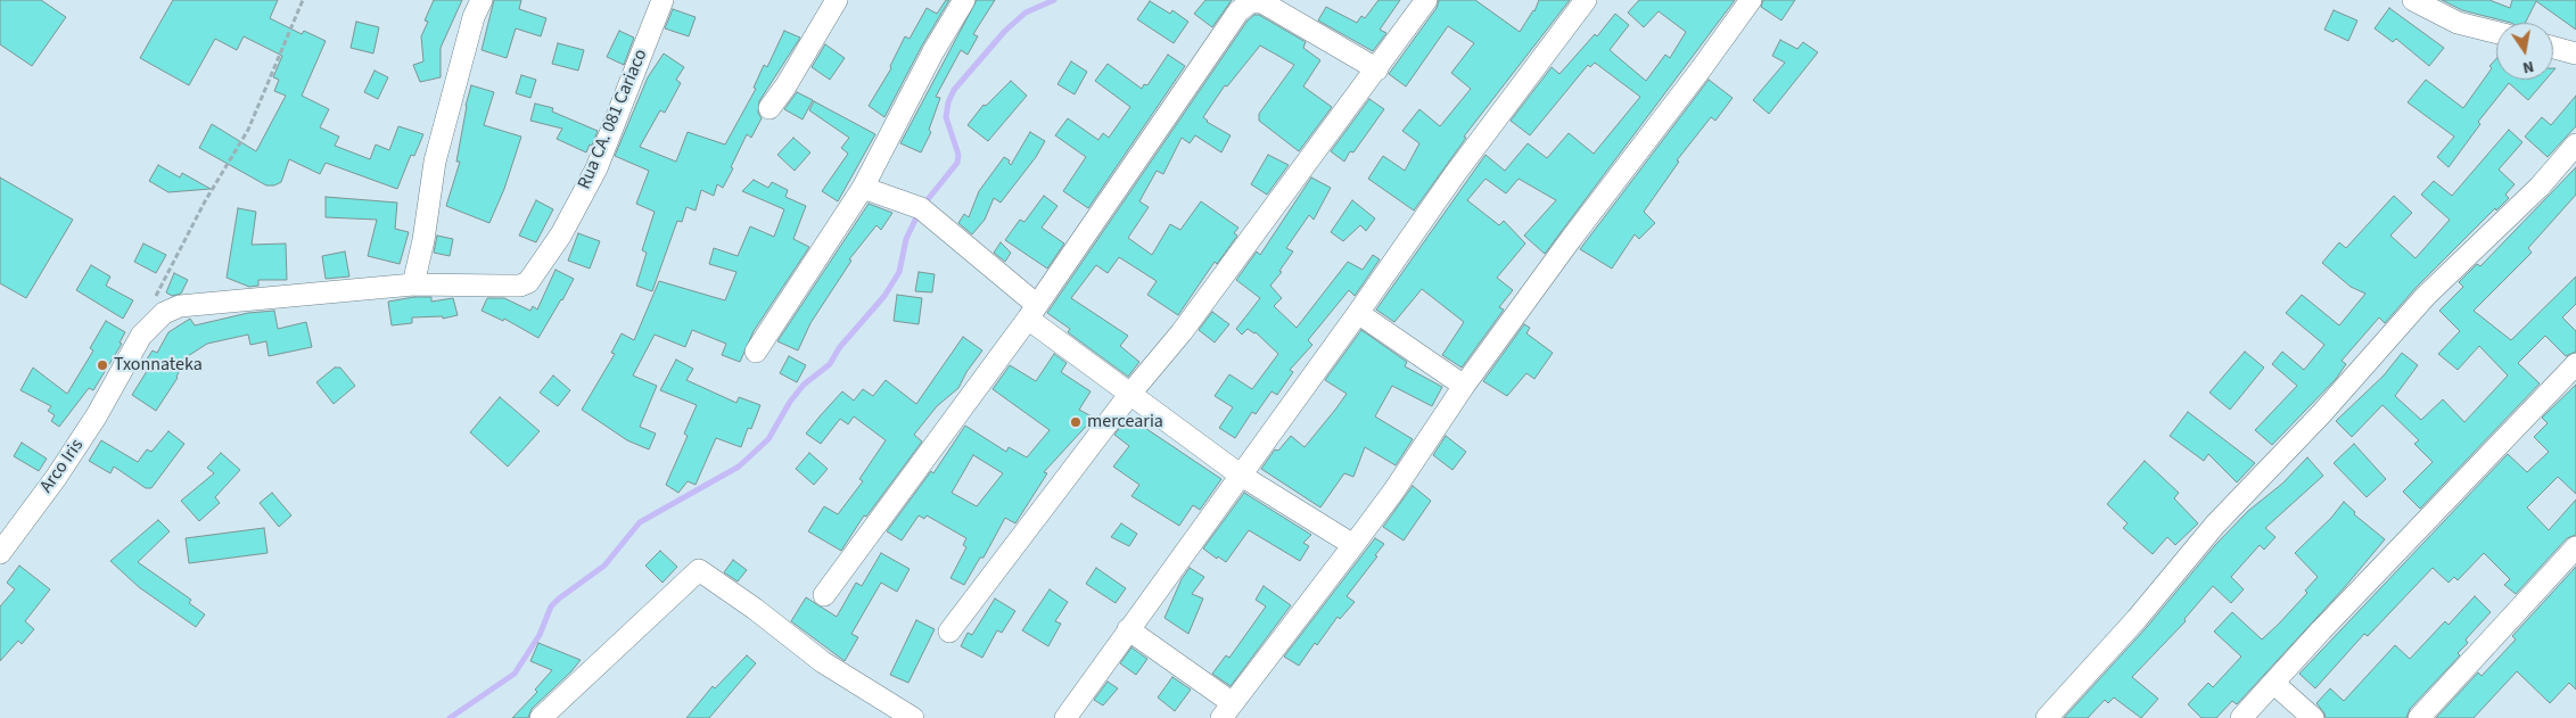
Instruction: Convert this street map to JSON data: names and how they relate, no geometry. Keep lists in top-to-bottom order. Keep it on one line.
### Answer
{"streets":{"street":["Rua CA. 081 Cariaco","Arco Iris"]},"places":["Txonnateka","mercearia"],"north":"bottom"}
